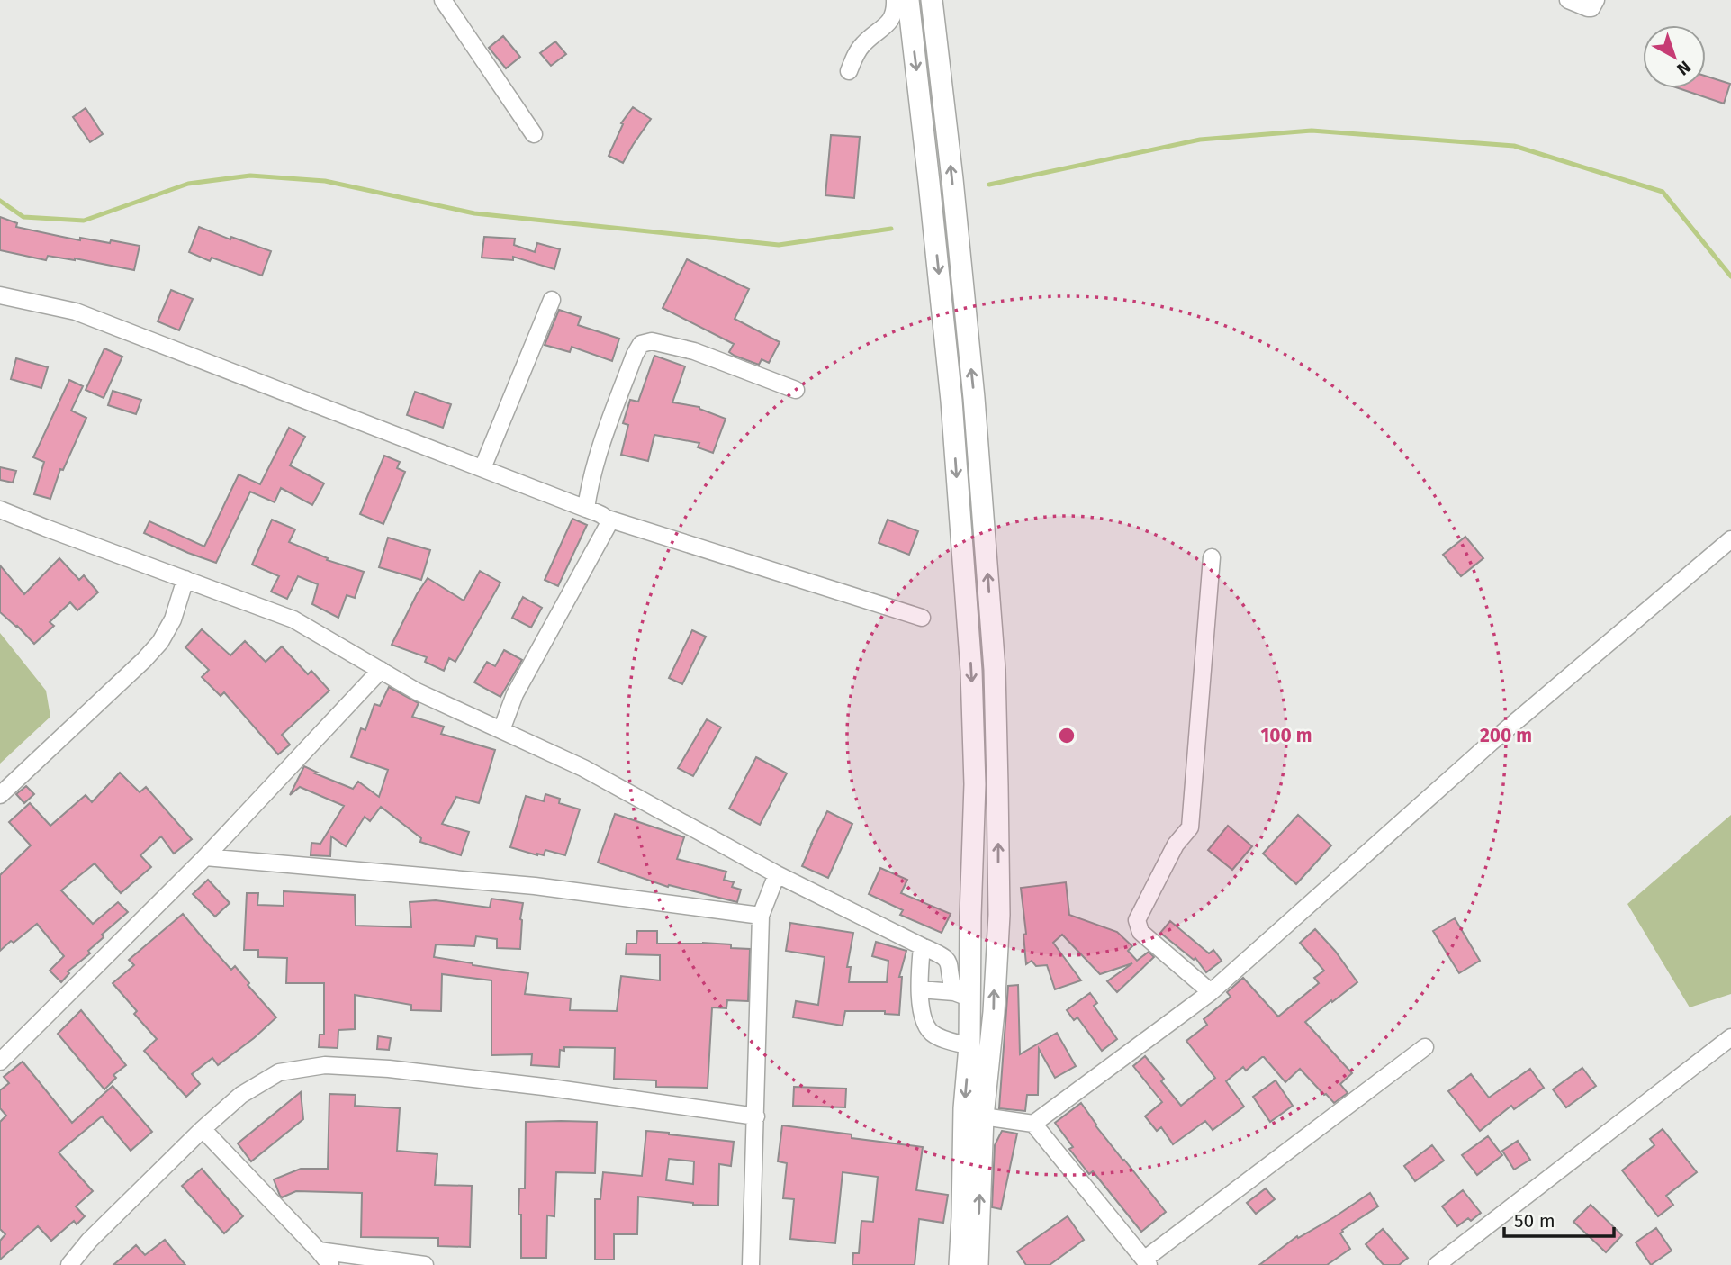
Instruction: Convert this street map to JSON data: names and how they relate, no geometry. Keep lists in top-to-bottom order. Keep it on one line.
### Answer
{"scale_bar":"50 m","north":"bottom right","rings":["100 m","200 m"]}
